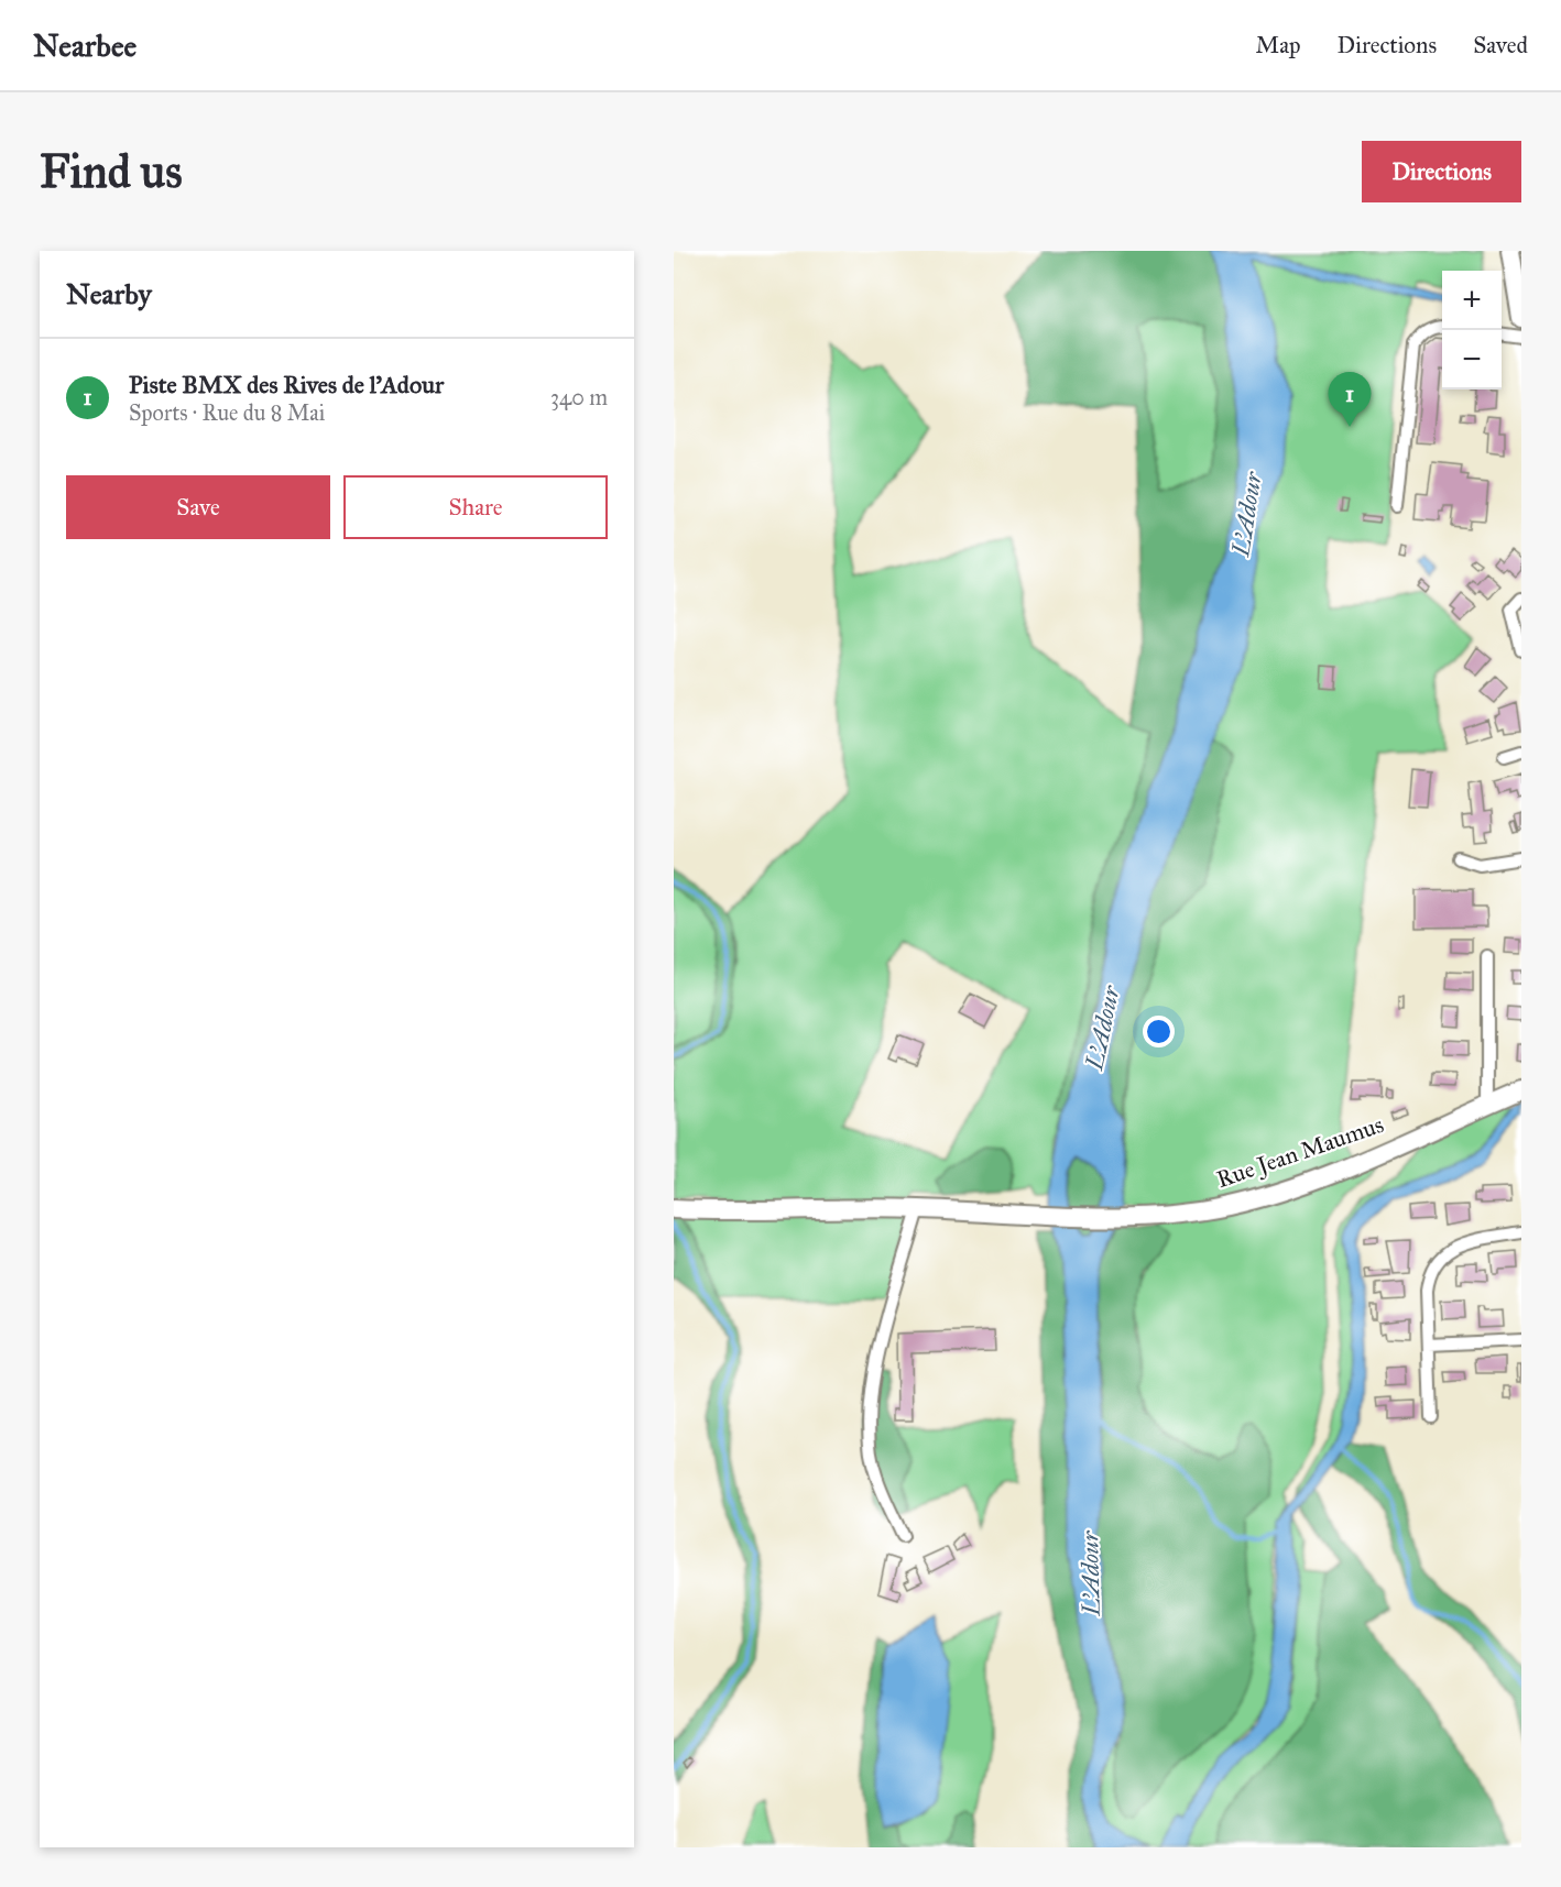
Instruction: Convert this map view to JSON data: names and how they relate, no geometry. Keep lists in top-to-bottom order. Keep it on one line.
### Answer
{"streets":{"main road":["Rue Jean Maumus"]},"water":["L'Adour"],"page":{"header":"Nearbee","nav":["Map","Directions","Saved"],"buttons":["Directions",["Save","Share"]],"title":"Find us","heading":"Nearby","map_buttons":["+","−"],"list":[{"mark":"1","name":"Piste BMX des Rives de l'Adour","note":"Sports · Rue du 8 Mai","value":"340 m"}],"pins":"1"}}
